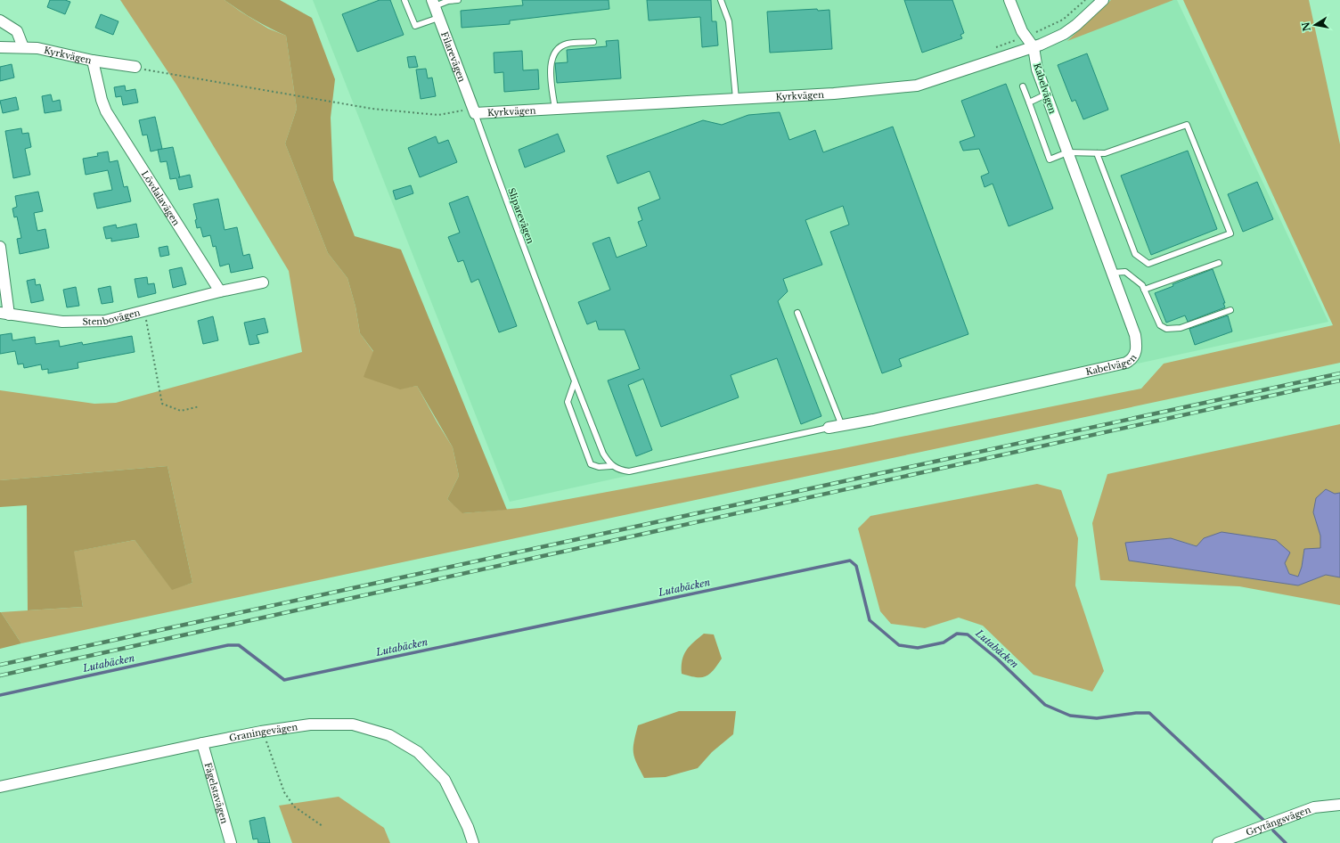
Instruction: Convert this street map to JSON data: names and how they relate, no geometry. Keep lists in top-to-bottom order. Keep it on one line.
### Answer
{"streets":{"street":["Kyrkvägen","Filarevägen","Kabelvägen","Lövdalavägen","Stenbovägen","Graningevägen","Fågelstavägen","Grytängsvägen"],"lane":["Sliparevägen"]},"crossings":[["Kyrkvägen","Filarevägen"],["Kyrkvägen","Kabelvägen"],["Kyrkvägen","Lövdalavägen"],["Kyrkvägen","Sliparevägen"],["Filarevägen","Sliparevägen"],["Lövdalavägen","Stenbovägen"],["Graningevägen","Fågelstavägen"]],"water":["Lutabäcken"],"north":"left"}
